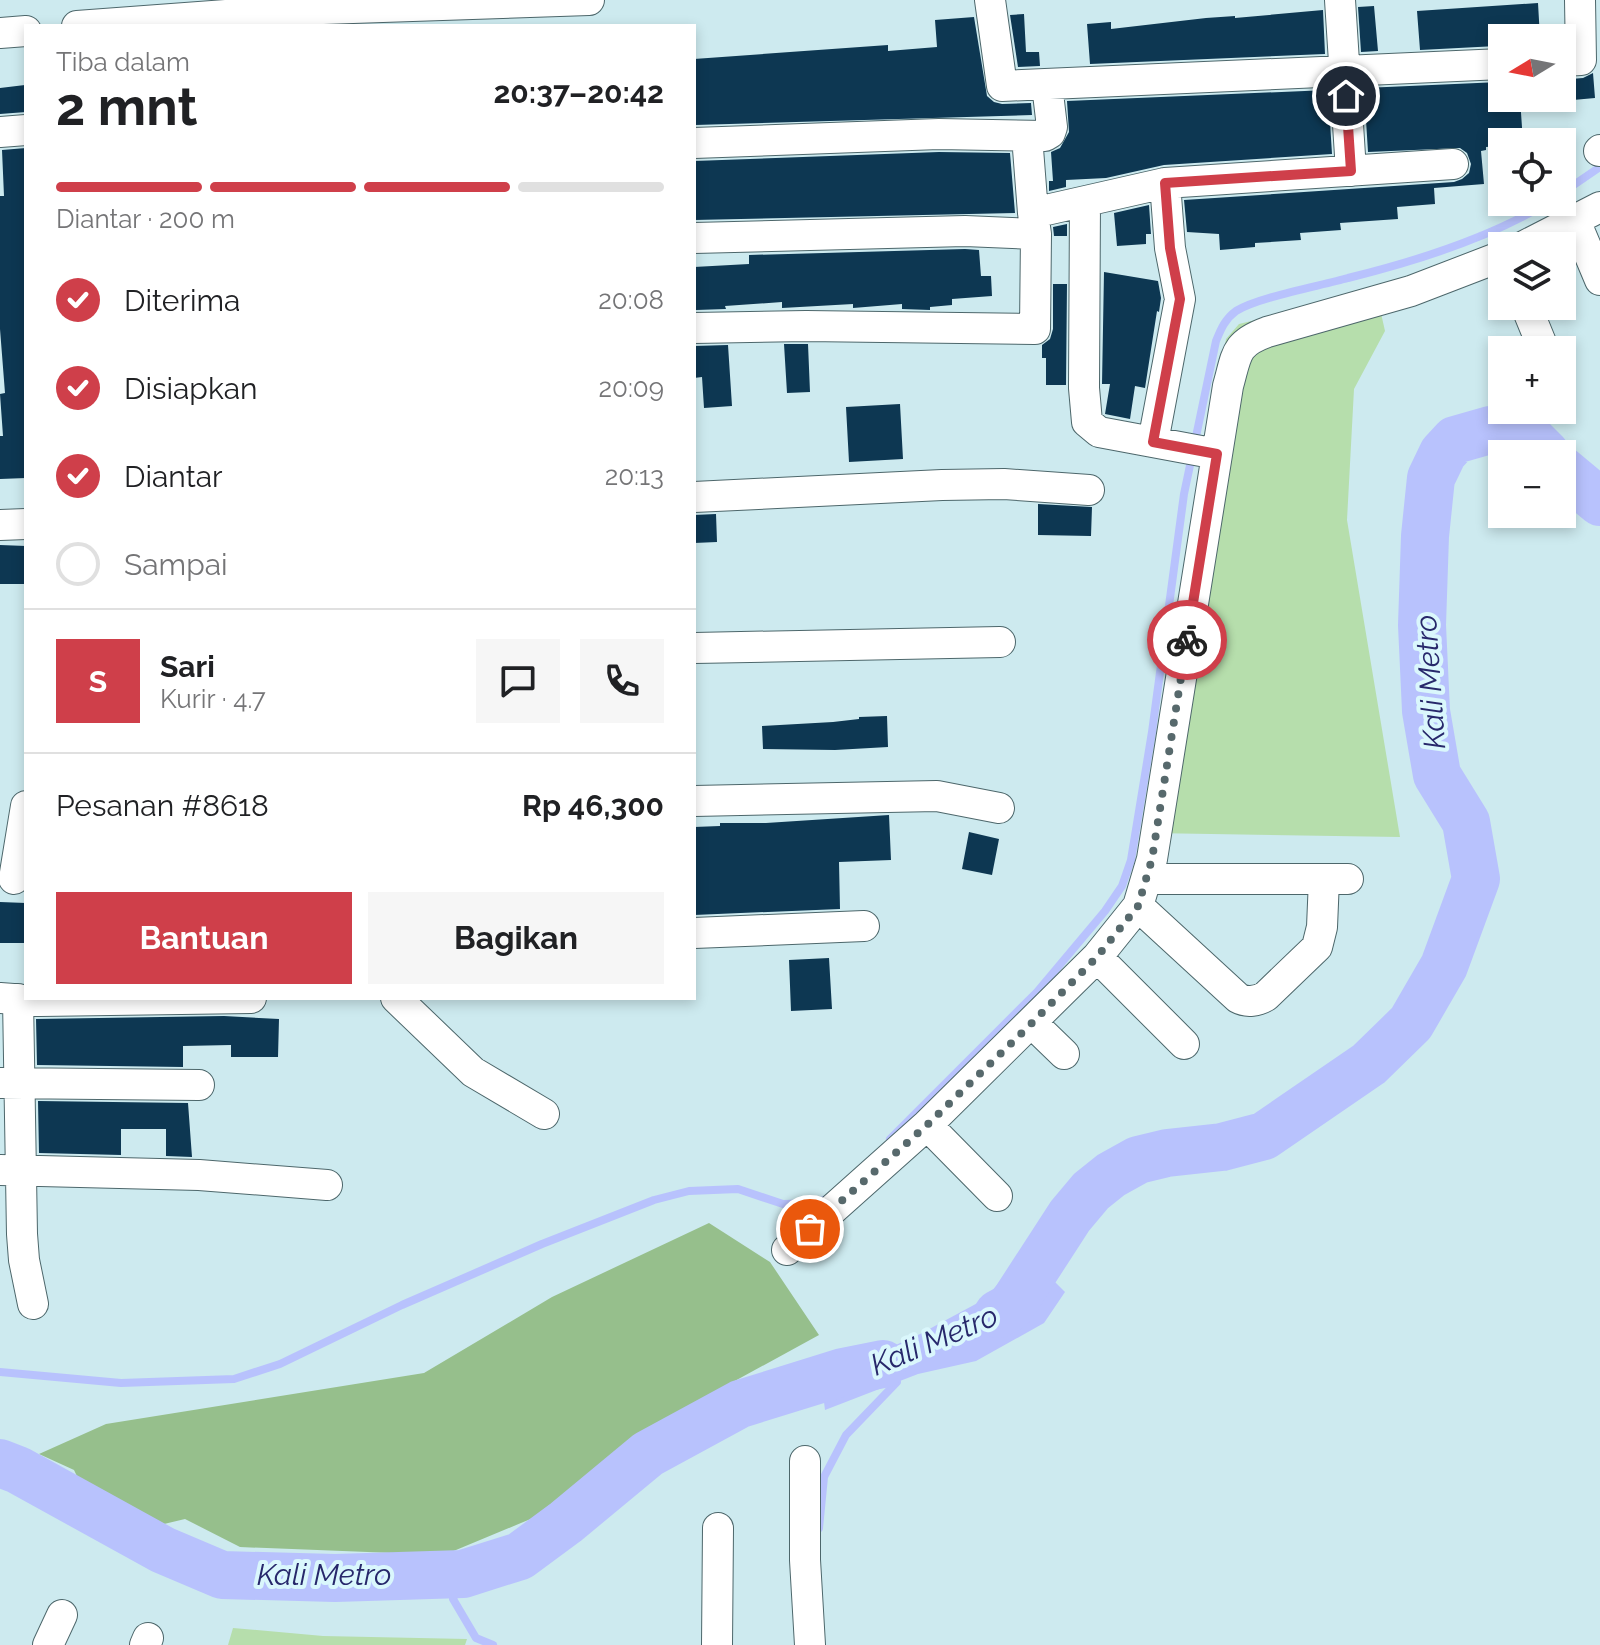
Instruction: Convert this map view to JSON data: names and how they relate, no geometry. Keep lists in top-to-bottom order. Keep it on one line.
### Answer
{"water":["Kali Metro"],"north":"left","page":{"map_buttons":["+","−"],"heading":["2 mnt","Tiba dalam","20:37–20:42"],"panel":["Sari","Kurir · 4.7","Pesanan #8618","Rp 46,300"],"bar":"Diantar · 200 m","list":[["Diterima","20:08"],["Disiapkan","20:09"],["Diantar","20:13"],"Sampai"],"round":"S","buttons":["Bantuan","Bagikan"]}}
